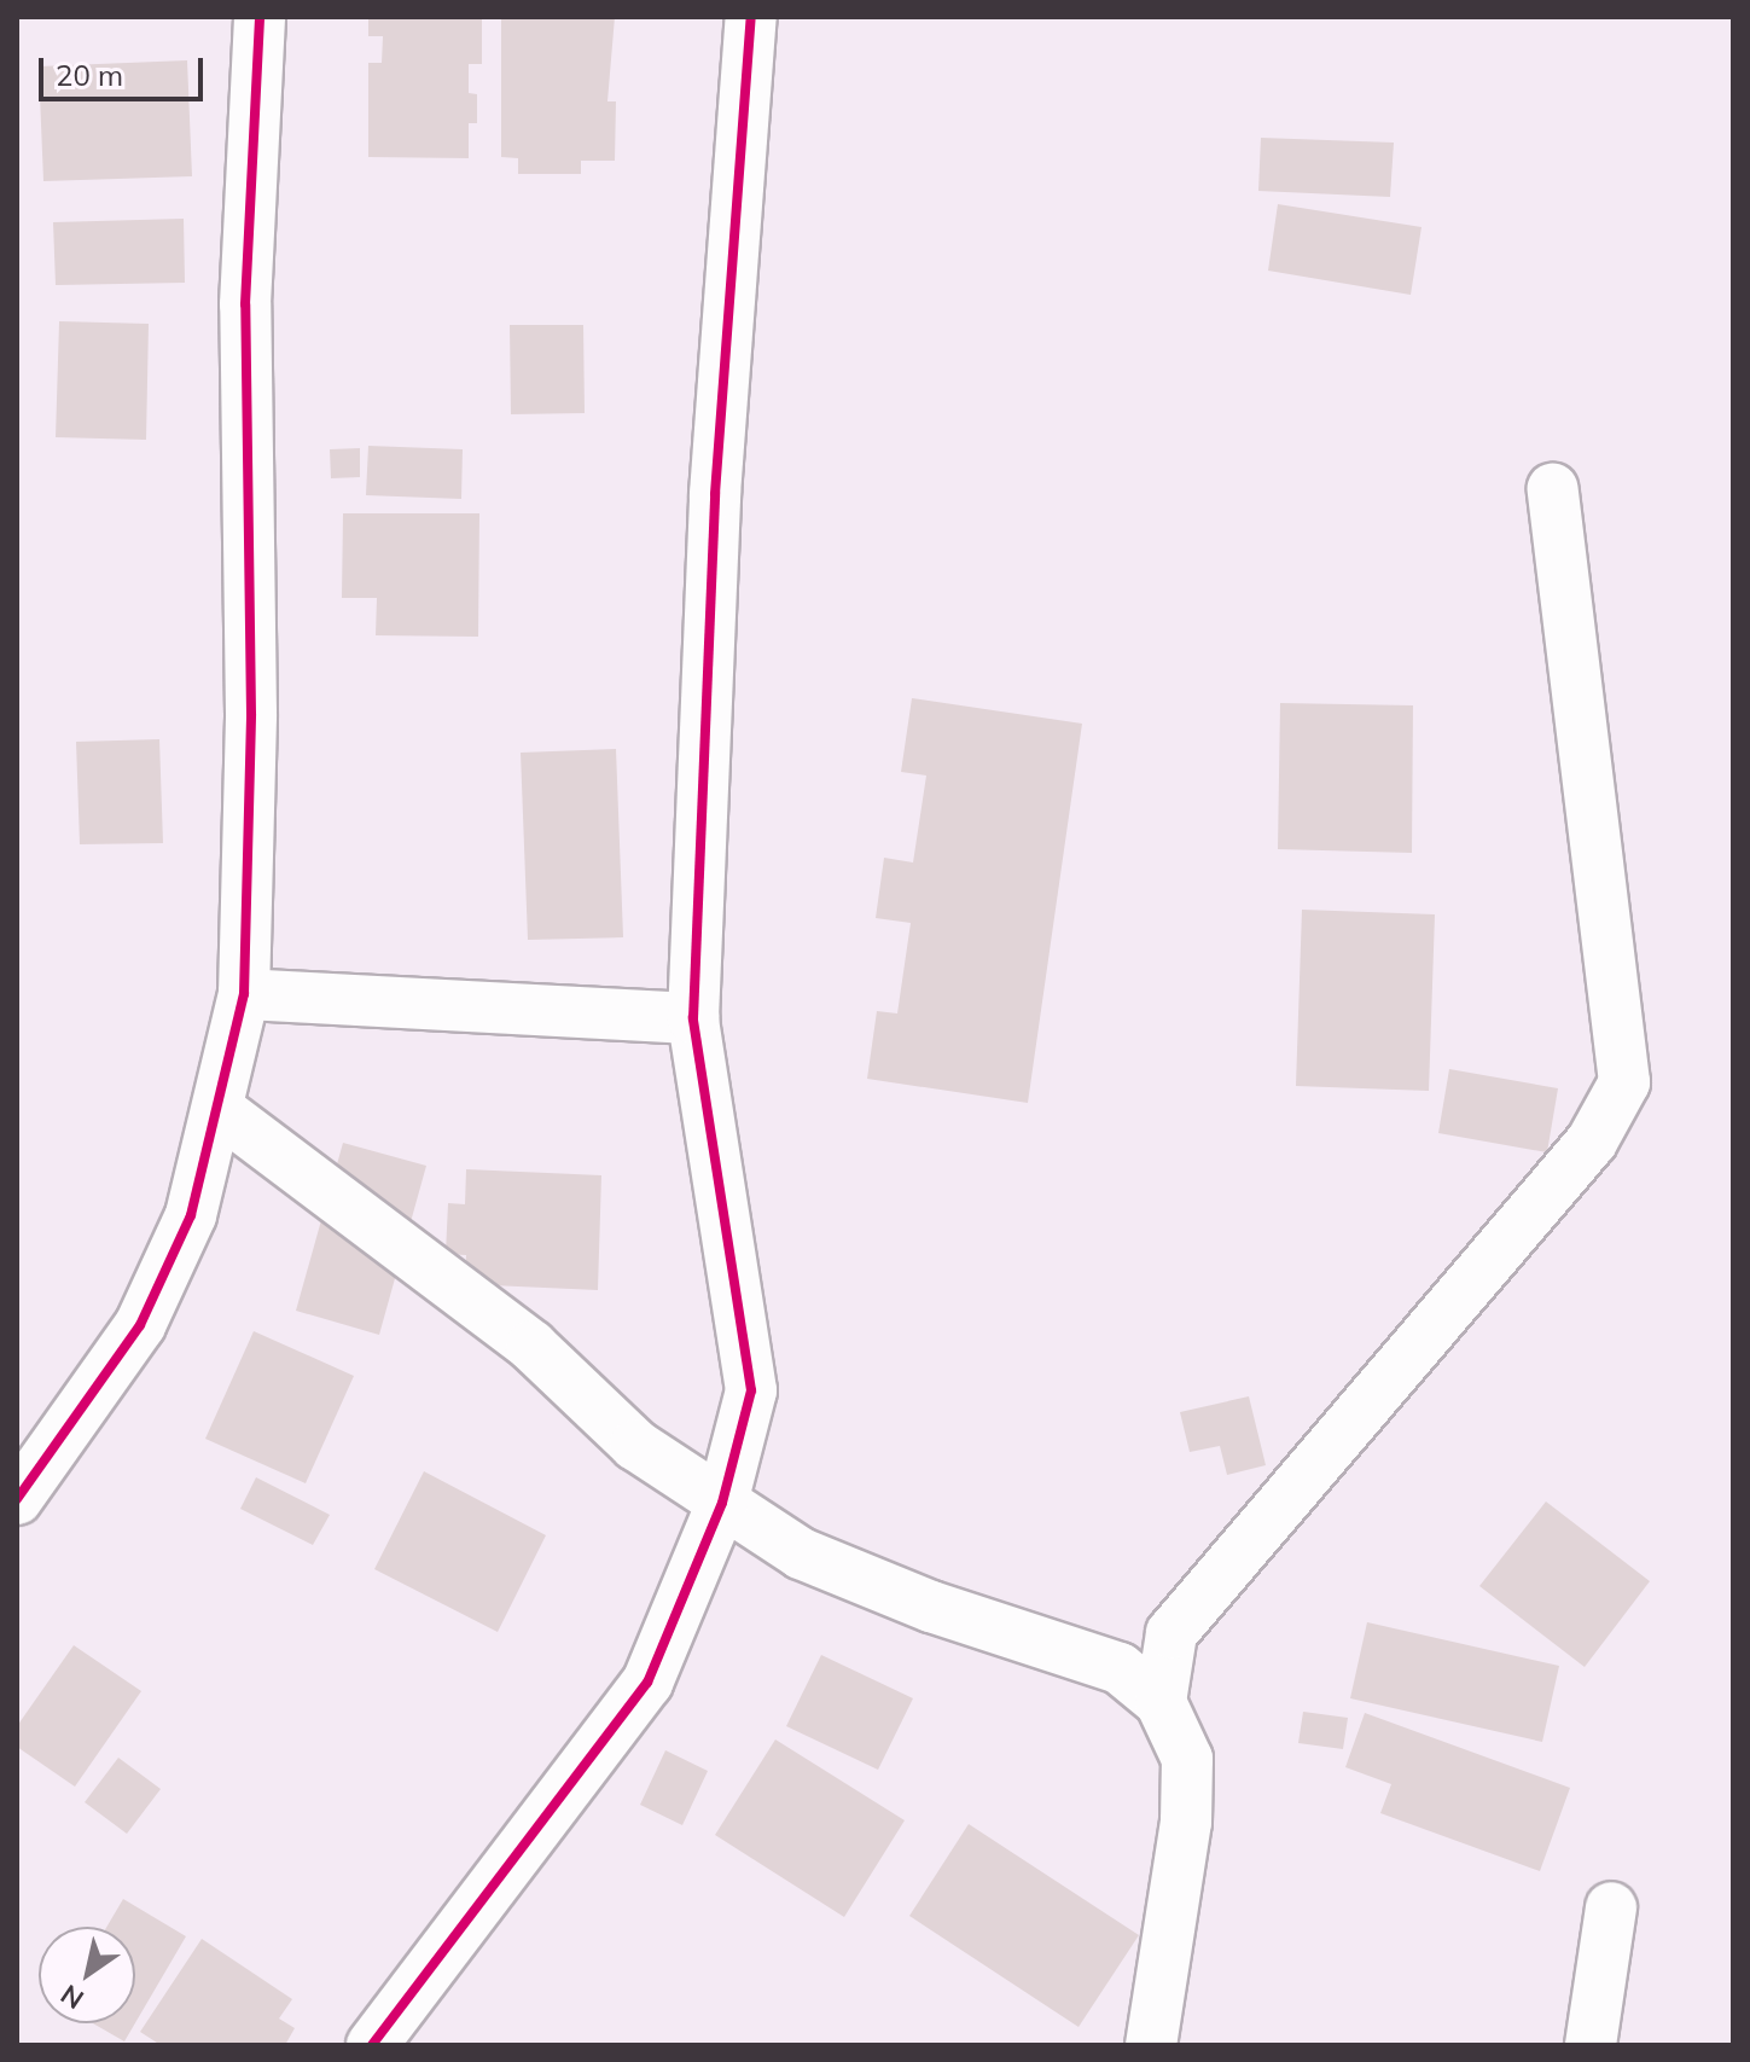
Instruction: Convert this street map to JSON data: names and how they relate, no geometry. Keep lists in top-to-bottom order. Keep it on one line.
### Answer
{"scale_bar":"20 m","north":"bottom left"}
